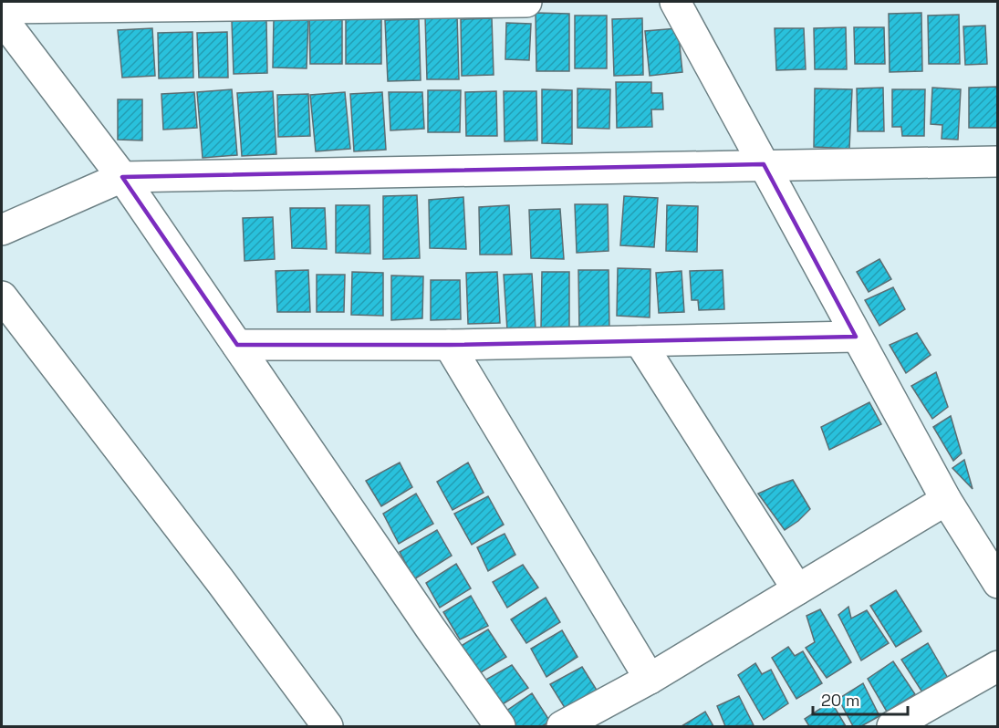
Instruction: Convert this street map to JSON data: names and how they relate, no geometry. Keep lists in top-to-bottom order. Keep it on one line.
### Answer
{"scale_bar":"20 m"}
